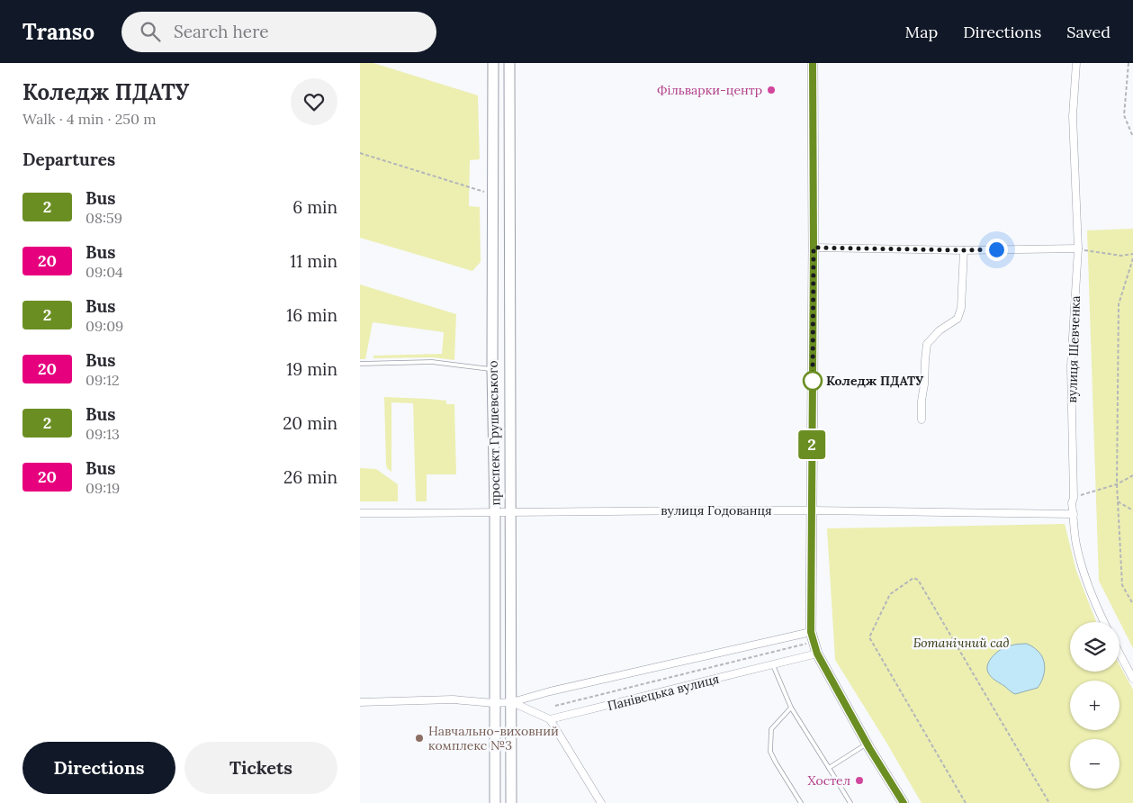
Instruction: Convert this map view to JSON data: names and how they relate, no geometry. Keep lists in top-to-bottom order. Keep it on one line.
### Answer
{"streets":{"main road":["проспект Грушевського"],"street":["вулиця Шевченка","вулиця Годованця","Панівецька вулиця"]},"crossings":[["вулиця Шевченка","вулиця Годованця"],["проспект Грушевського","вулиця Годованця"],["проспект Грушевського","Панівецька вулиця"]],"parks":["Ботанічний сад"],"places":["Фільварки-центр","Коледж ПДАТУ","Навчально-виховний комплекс №3","Хостел"],"lines":["bus line 2"],"page":{"header":"Transo","search":"Search here","nav":["Map","Directions","Saved"],"heading":[["Коледж ПДАТУ","Walk · 4 min · 250 m"],"Departures"],"on_map":"2","list":[{"mark":"2","name":"Bus","note":"08:59","value":"6 min"},{"mark":"20","name":"Bus","note":"09:04","value":"11 min"},{"mark":"2","name":"Bus","note":"09:09","value":"16 min"},{"mark":"20","name":"Bus","note":"09:12","value":"19 min"},{"mark":"2","name":"Bus","note":"09:13","value":"20 min"},{"mark":"20","name":"Bus","note":"09:19","value":"26 min"}],"map_buttons":["+","−"],"buttons":["Directions","Tickets"]}}
